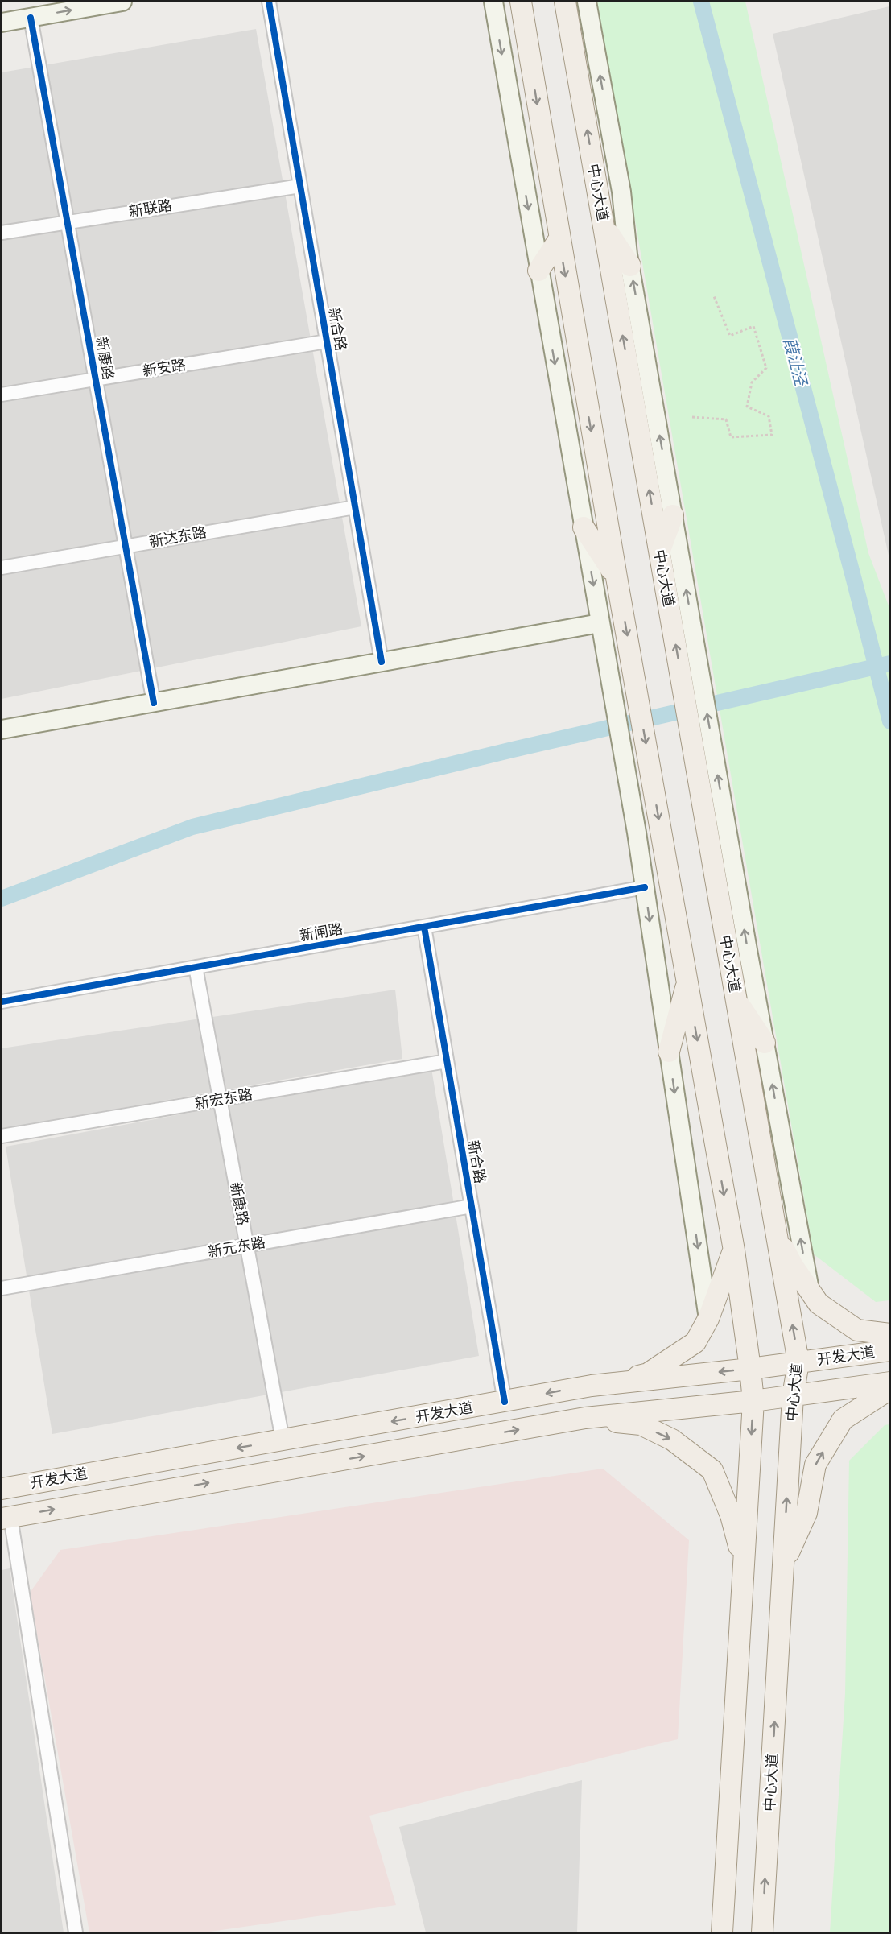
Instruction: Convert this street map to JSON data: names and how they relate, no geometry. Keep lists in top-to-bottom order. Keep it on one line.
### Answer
{"streets":{"main road":["中心大道","开发大道"],"street":["新联路","新合路","新康路","新安路","新达东路","新闸路","新宏东路","新元东路"]},"crossings":[["中心大道","开发大道"],["新联路","新合路"],["新联路","新康路"],["新合路","新安路"],["新合路","新达东路"],["新合路","新闸路"],["新合路","新宏东路"],["新合路","新元东路"],["新合路","开发大道"],["新康路","新安路"],["新康路","新达东路"],["新康路","新闸路"],["新康路","新宏东路"],["新康路","新元东路"],["新康路","开发大道"]],"water":["葭沚泾"]}
